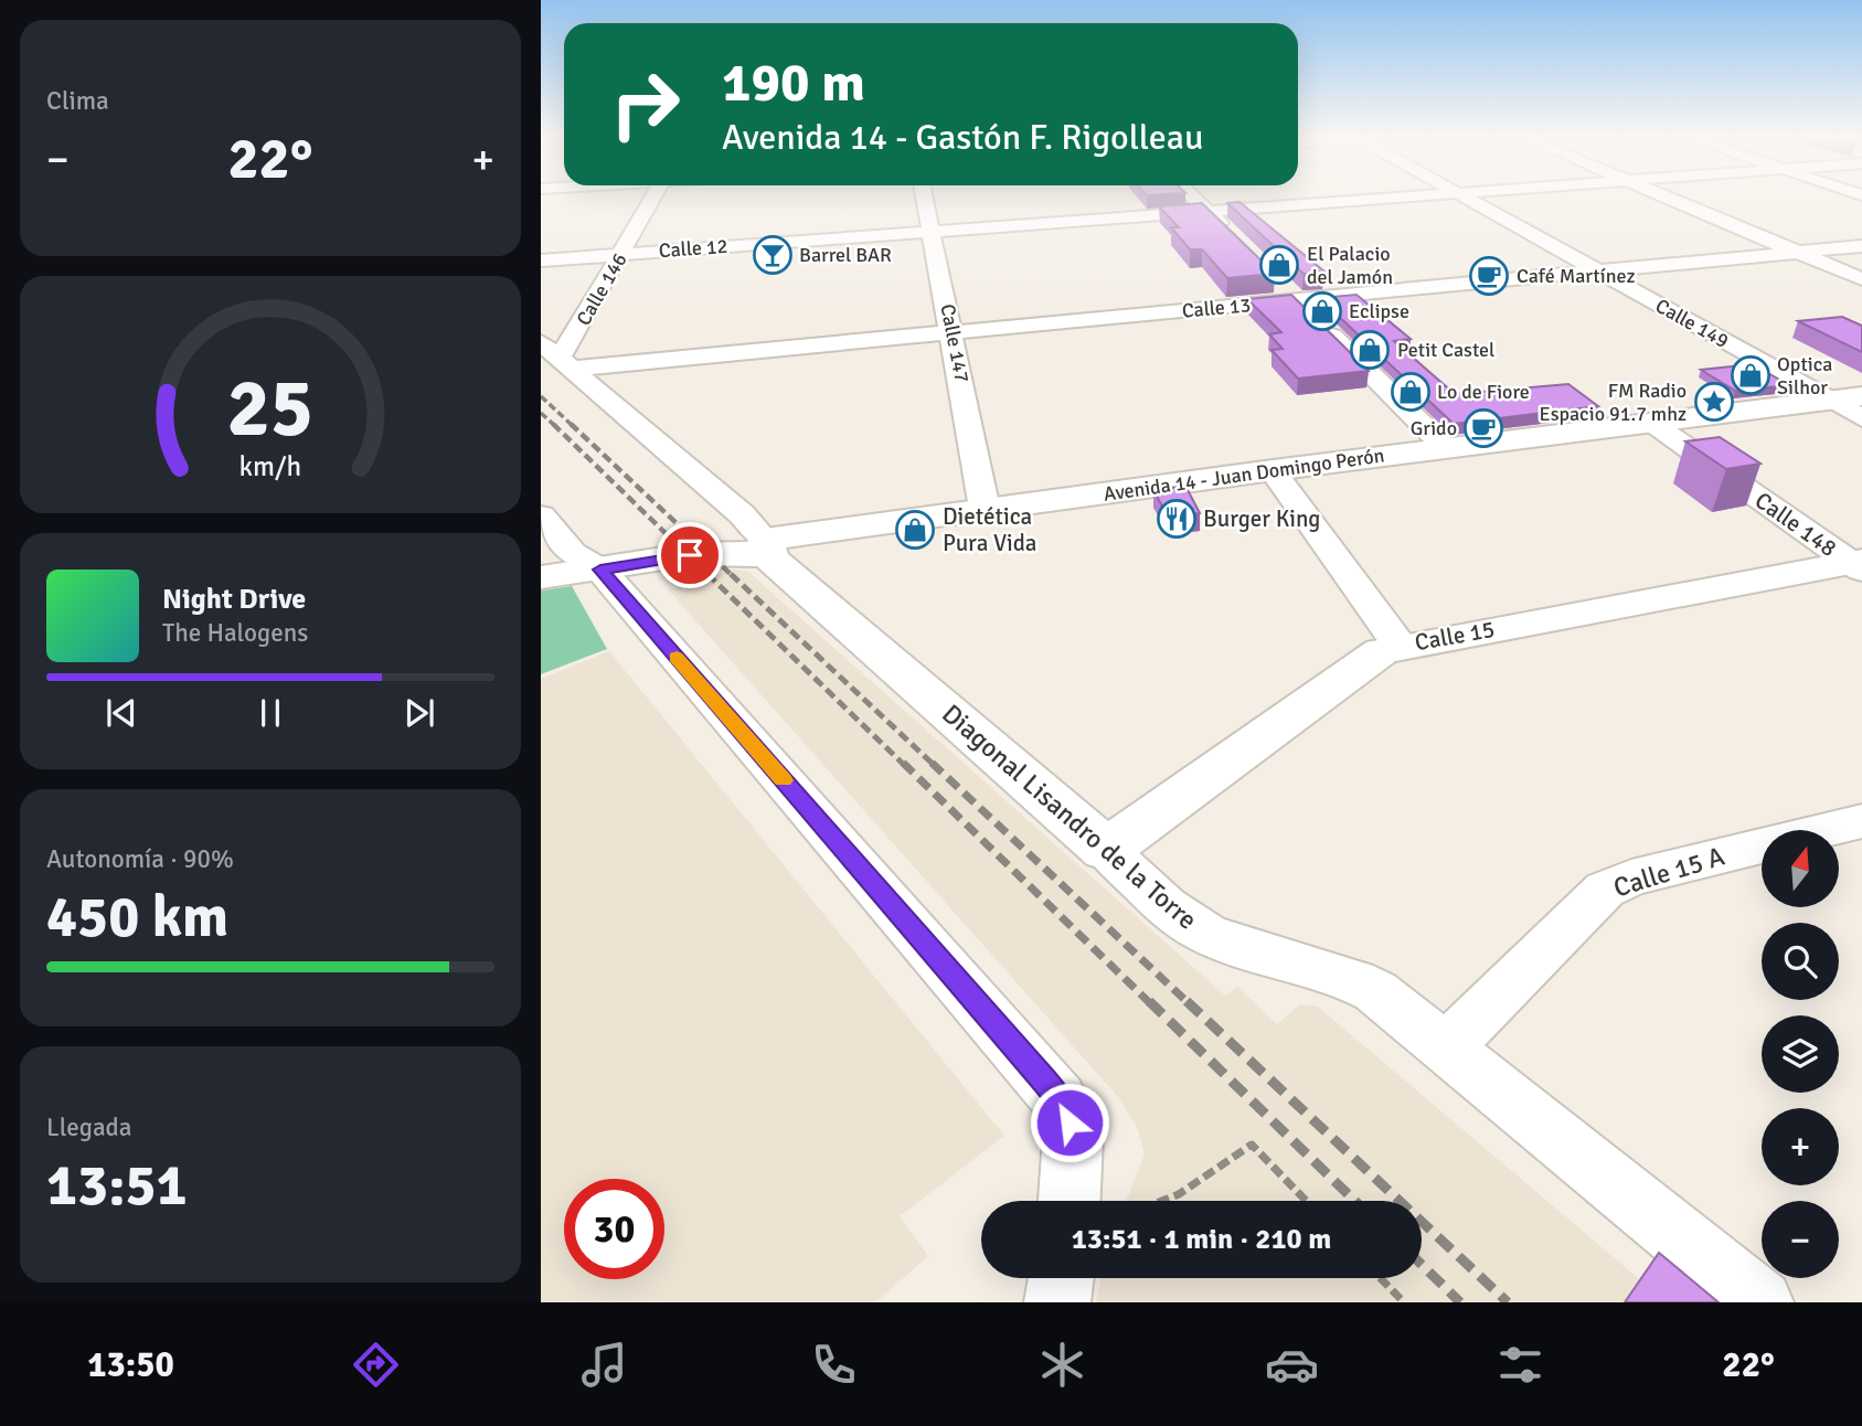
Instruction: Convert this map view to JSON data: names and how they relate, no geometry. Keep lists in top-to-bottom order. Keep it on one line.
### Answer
{"streets":{"main road":["Avenida 14 - Juan Domingo Perón","Calle 15","Diagonal Lisandro de la Torre"],"street":["Calle 12","Calle 146","Calle 13","Calle 149","Calle 147","Calle 148","Calle 15 A"]},"crossings":[["Calle 12","Calle 146"],["Calle 12","Calle 147"],["Calle 146","Calle 13"],["Calle 146","Diagonal Lisandro de la Torre"],["Calle 13","Calle 149"],["Calle 13","Calle 147"],["Calle 13","Diagonal Lisandro de la Torre"],["Calle 149","Avenida 14 - Juan Domingo Perón"],["Calle 147","Avenida 14 - Juan Domingo Perón"],["Avenida 14 - Juan Domingo Perón","Calle 148"],["Avenida 14 - Juan Domingo Perón","Diagonal Lisandro de la Torre"],["Calle 148","Calle 15"],["Calle 15","Diagonal Lisandro de la Torre"],["Diagonal Lisandro de la Torre","Calle 15 A"]],"places":{"bar":["Barrel BAR"],"shop":["El Palacio del Jamón","Eclipse","Petit Castel","Optica Silhor","Lo de Fiore","Dietética Pura Vida"],"cafe":["Café Martínez","Grido"],"place":["FM Radio Espacio 91.7 mhz"],"restaurant":["Burger King"]},"north":"top","page":{"tile":["Clima",["Autonomía · 90%","450 km"],["Llegada","13:51"]],"turn":["190 m","Avenida 14 - Gastón F. Rigolleau"],"heat":["−","22°","+"],"song":["Night Drive","The Halogens"],"map_buttons":["+","−"],"limit":"30","trip":"13:51 · 1 min · 210 m","tabs":["13:50","22°"],"gauge":["25","km/h"]}}
